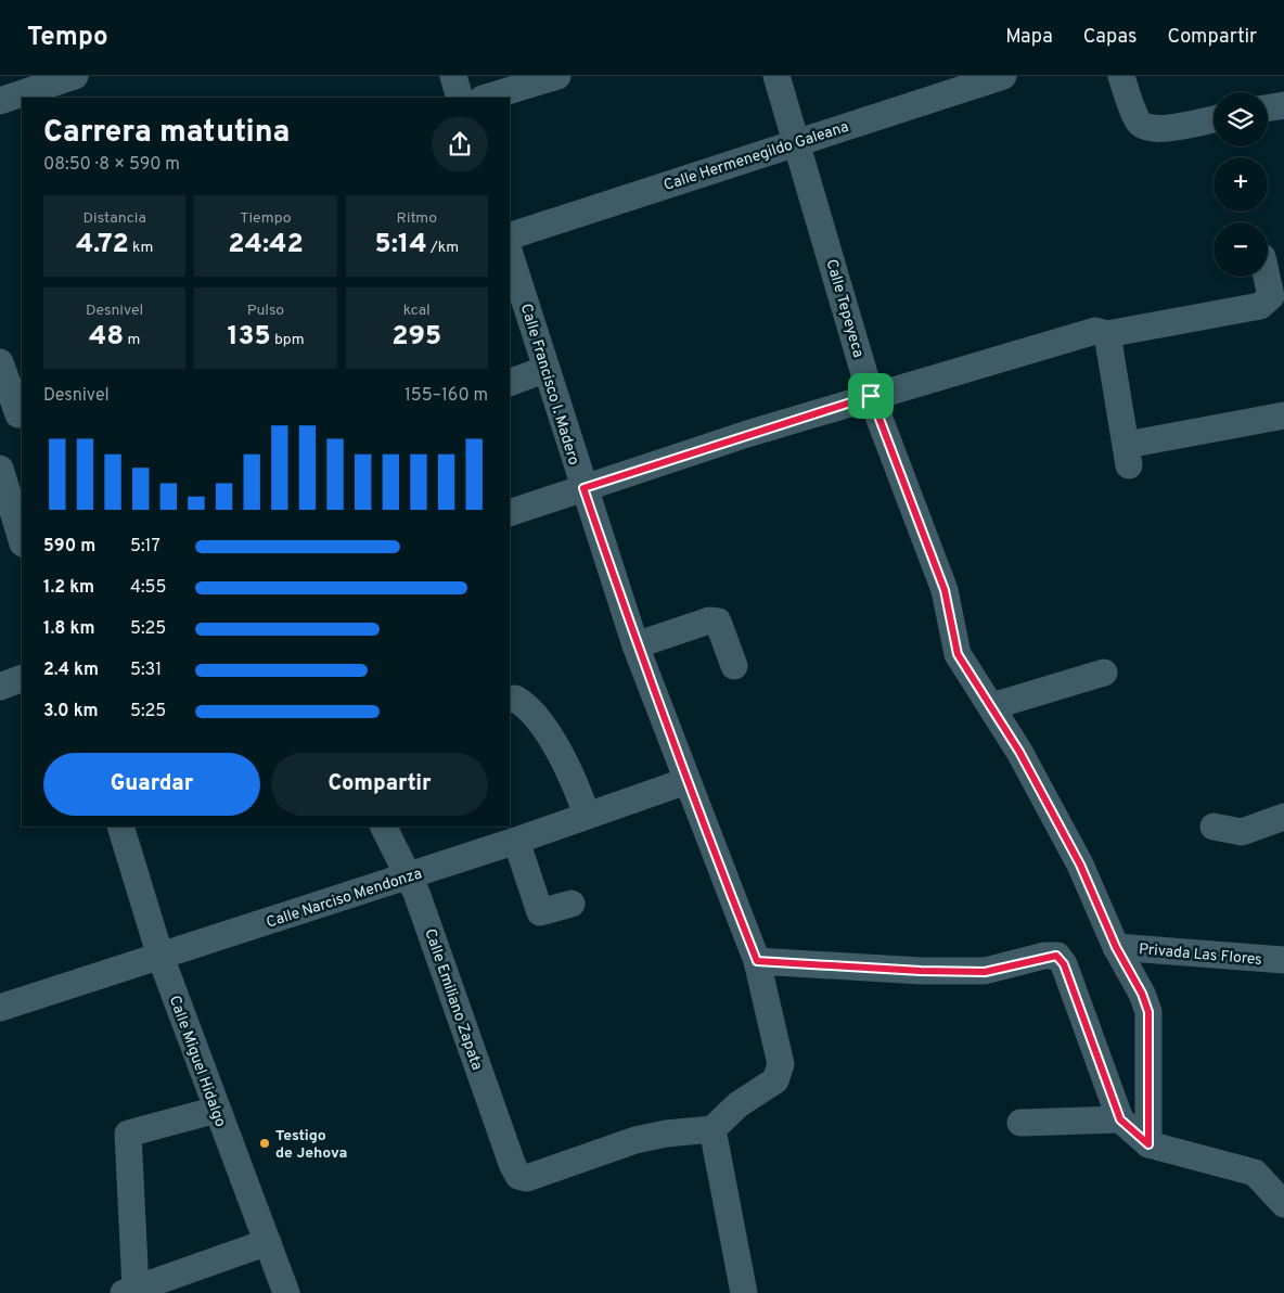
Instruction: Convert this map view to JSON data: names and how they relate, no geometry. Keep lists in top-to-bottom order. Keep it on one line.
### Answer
{"streets":{"street":["Calle Hermenegildo Galeana","Calle Tepeyeca","Calle Francisco I. Madero","Calle Narciso Mendonza","Privada Las Flores","Calle Emiliano Zapata","Calle Miguel Hidalgo"]},"crossings":[["Calle Hermenegildo Galeana","Calle Tepeyeca"],["Calle Tepeyeca","Privada Las Flores"],["Calle Francisco I. Madero","Calle Narciso Mendonza"],["Calle Francisco I. Madero","Calle Emiliano Zapata"],["Calle Narciso Mendonza","Calle Emiliano Zapata"],["Calle Narciso Mendonza","Calle Miguel Hidalgo"]],"places":["Testigo de Jehova"],"page":{"header":"Tempo","nav":["Mapa","Capas","Compartir"],"map_buttons":["+","−"],"heading":["Carrera matutina","08:50 · 8 × 590 m"],"stats":[["Distancia","4.72 km"],["Tiempo","24:42"],["Ritmo","5:14 /km"],["Desnivel","48 m"],["Pulso","135 bpm"],["kcal","295"]],"chart":["Desnivel","155–160 m"],"list":[{"name":"590 m","note":"5:17"},{"name":"1.2 km","note":"4:55"},{"name":"1.8 km","note":"5:25"},{"name":"2.4 km","note":"5:31"},{"name":"3.0 km","note":"5:25"}],"buttons":["Guardar","Compartir"]}}
